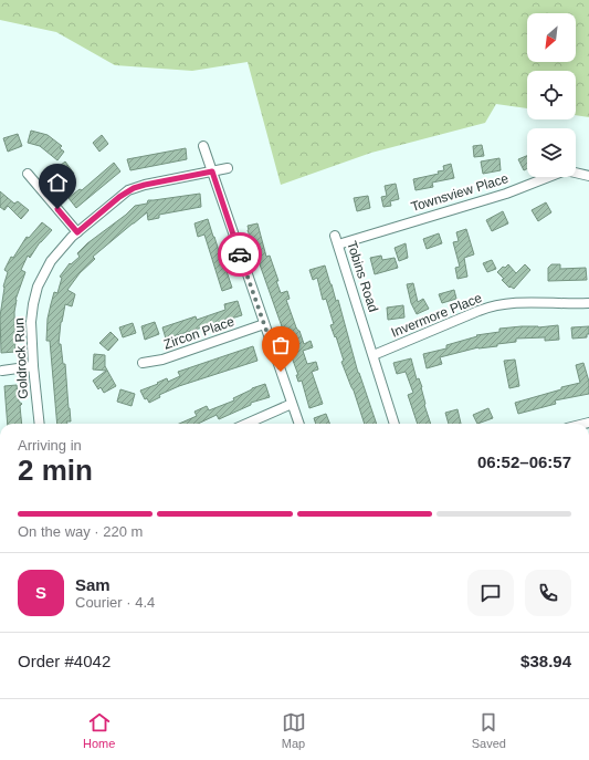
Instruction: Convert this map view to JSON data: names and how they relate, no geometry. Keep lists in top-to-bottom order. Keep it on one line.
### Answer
{"streets":{"street":["Townsview Place","Tobins Road","Invermore Place","Zircon Place","Goldrock Run"]},"crossings":[["Townsview Place","Tobins Road"],["Tobins Road","Invermore Place"]],"north":"bottom left","page":{"heading":["2 min","Arriving in","06:52–06:57"],"panel":["Sam","Courier · 4.4","Order #4042","$38.94"],"bar":"On the way · 220 m","round":"S","tabs":["Home","Map","Saved"]}}
